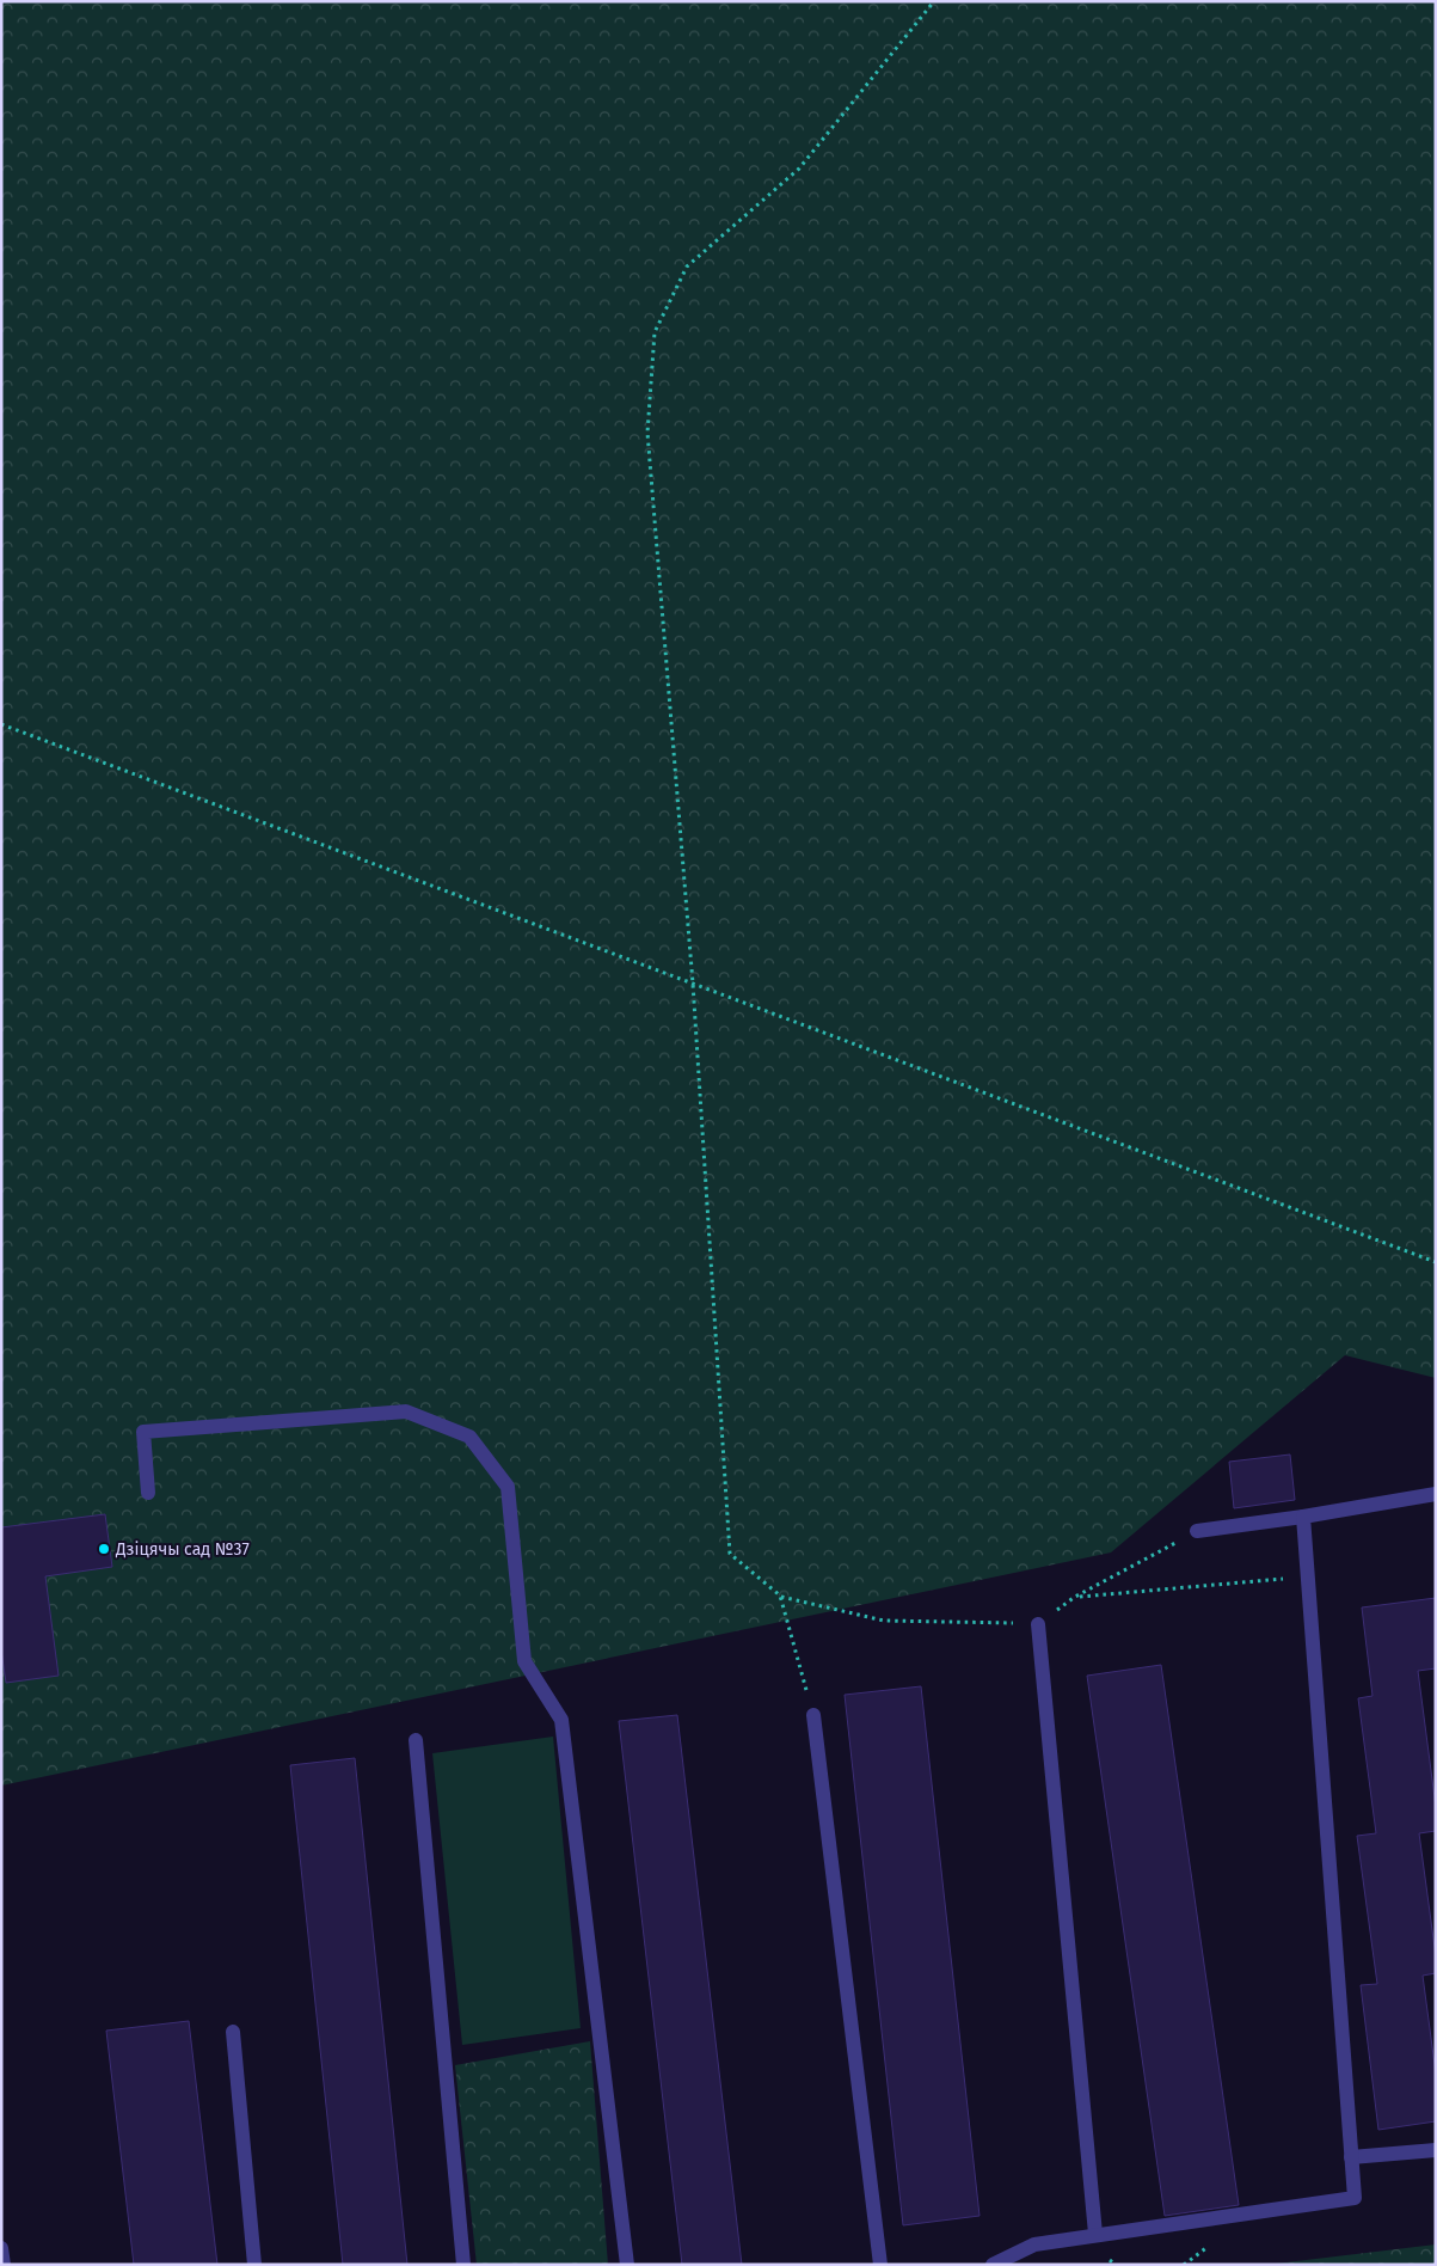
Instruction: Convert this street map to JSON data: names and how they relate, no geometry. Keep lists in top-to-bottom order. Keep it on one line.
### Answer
{"places":["Дзіцячы сад №37"]}
